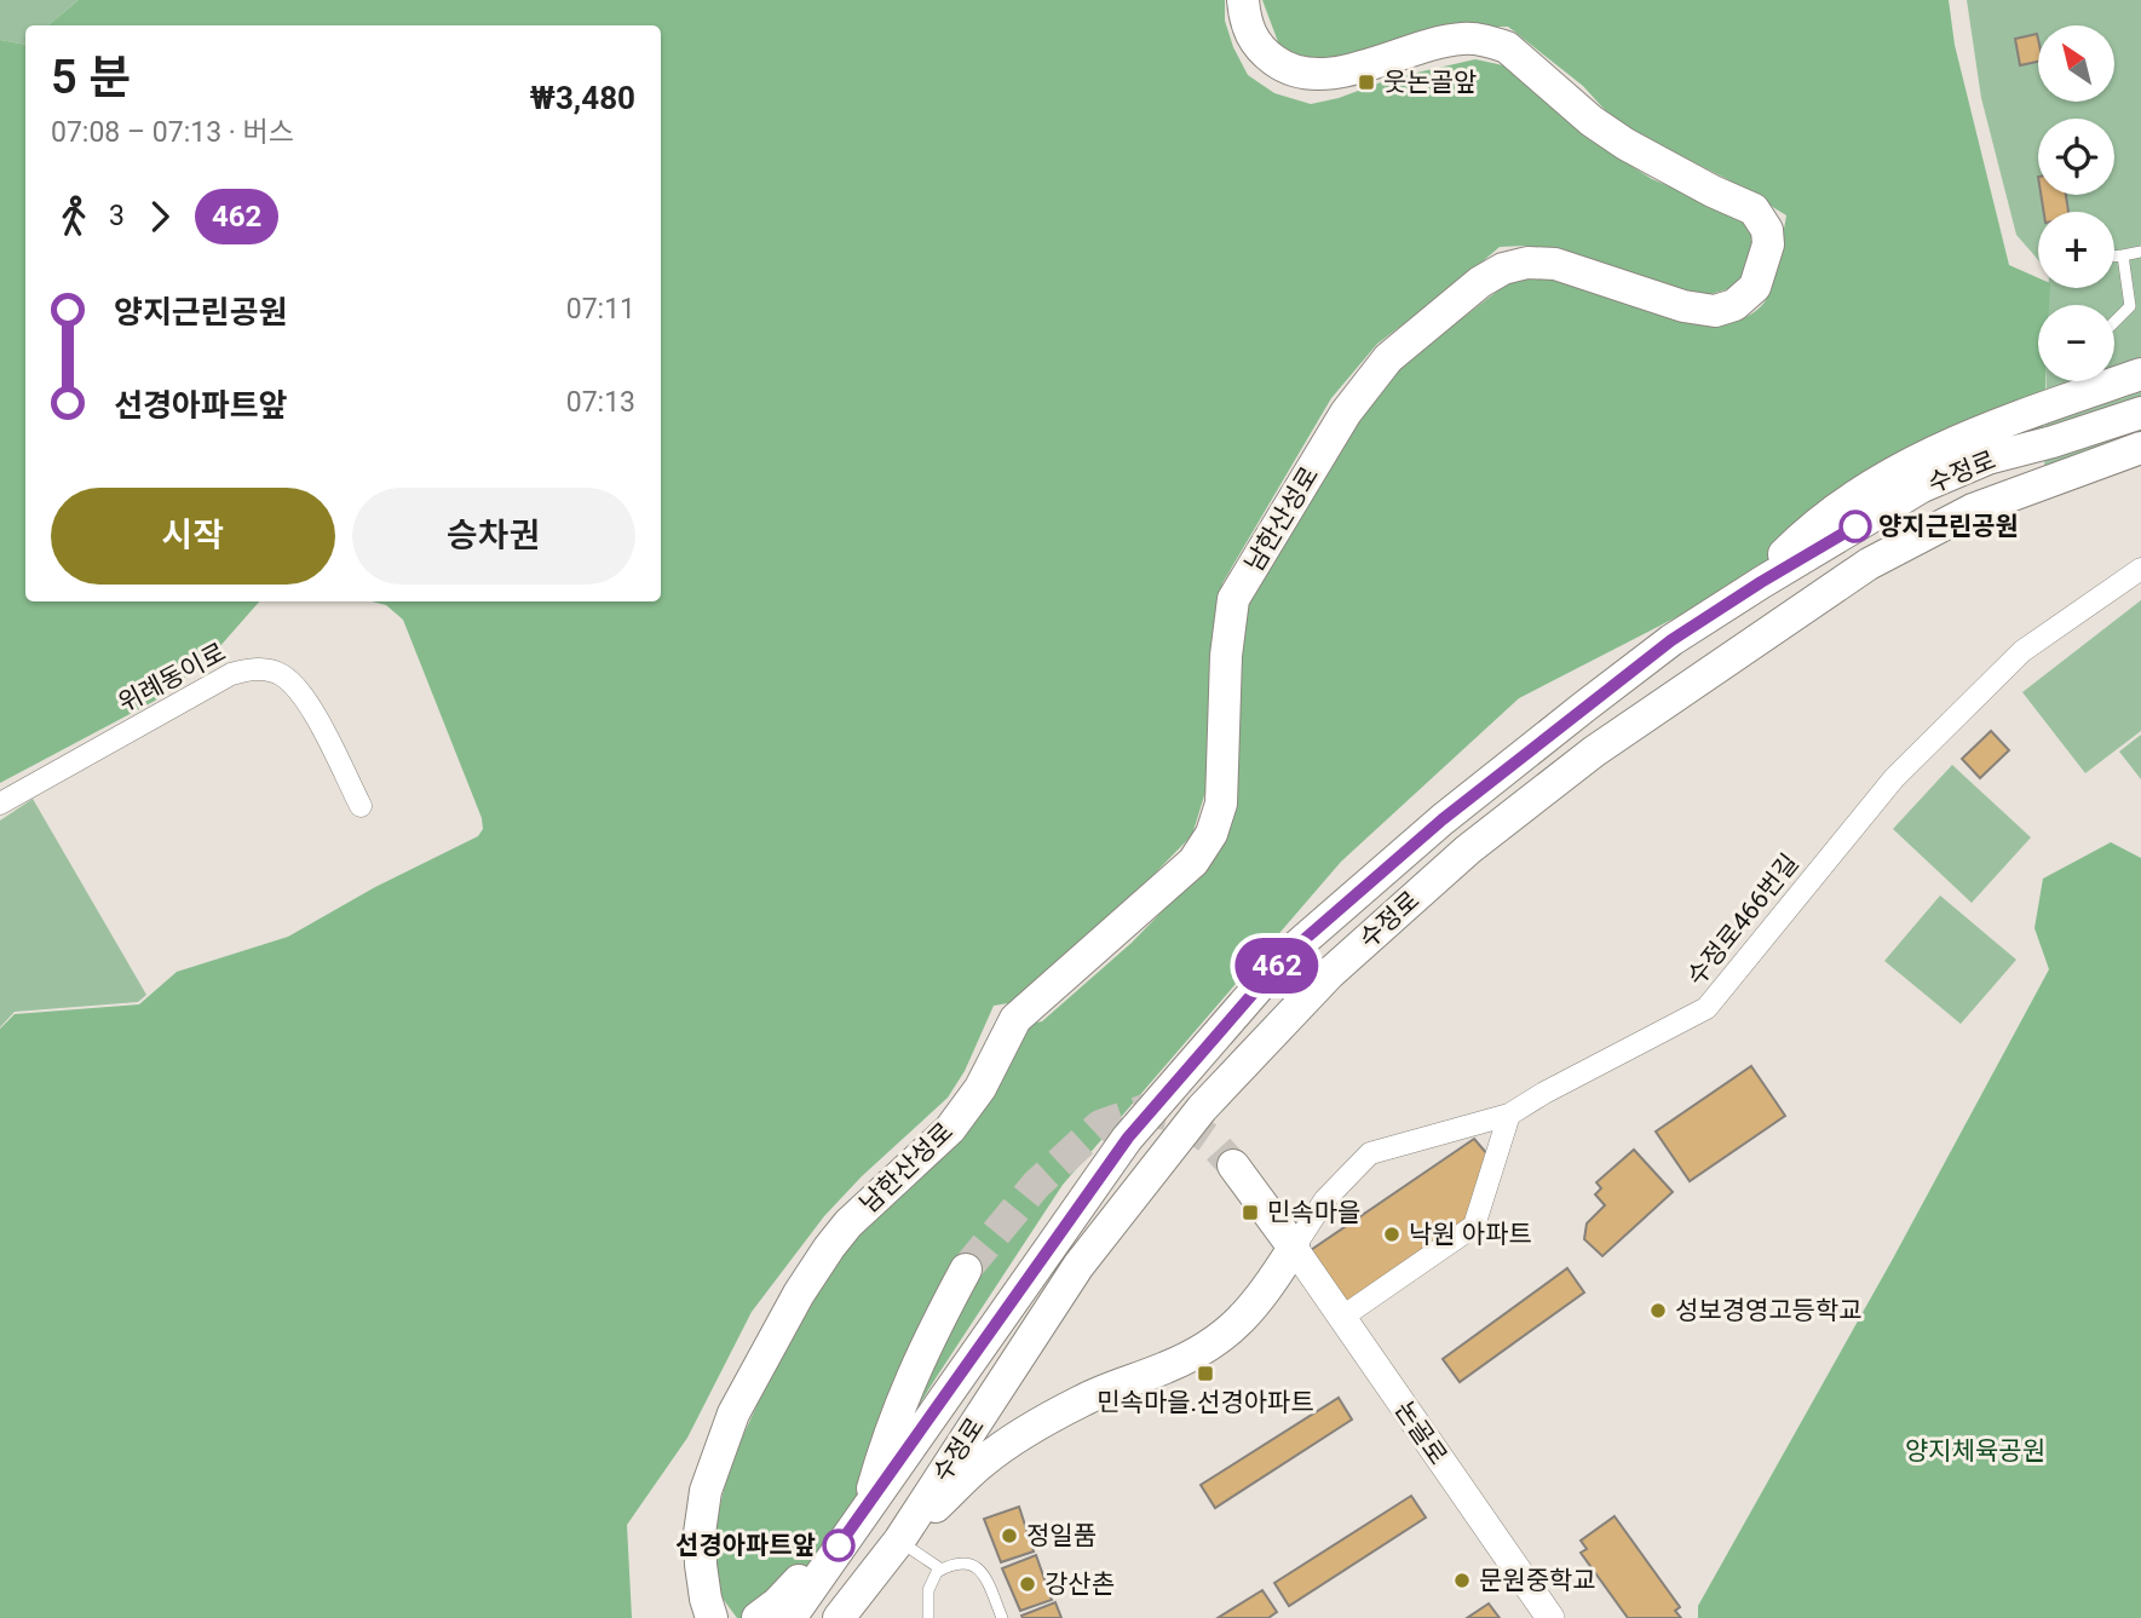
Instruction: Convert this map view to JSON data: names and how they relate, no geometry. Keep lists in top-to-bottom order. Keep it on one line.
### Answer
{"streets":{"main road":["수정로","남한산성로"],"street":["위례동이로","수정로466번길","논골로"]},"crossings":[["수정로466번길","논골로"]],"parks":["양지체육공원"],"places":{"transit":["웃논골앞","민속마을","민속마을.선경아파트"],"other":["양지근린공원","낙원 아파트","성보경영고등학교","정일품","선경아파트앞","문원중학교","강산촌"]},"lines":["bus line 462"],"north":"top left","page":{"on_map":"462","map_buttons":["+","−"],"heading":["5 분","07:08 – 07:13 · 버스","₩3,480"],"legs":["3","462"],"list":[{"name":"양지근린공원","value":"07:11"},{"name":"선경아파트앞","value":"07:13"}],"buttons":["시작","승차권"]}}
